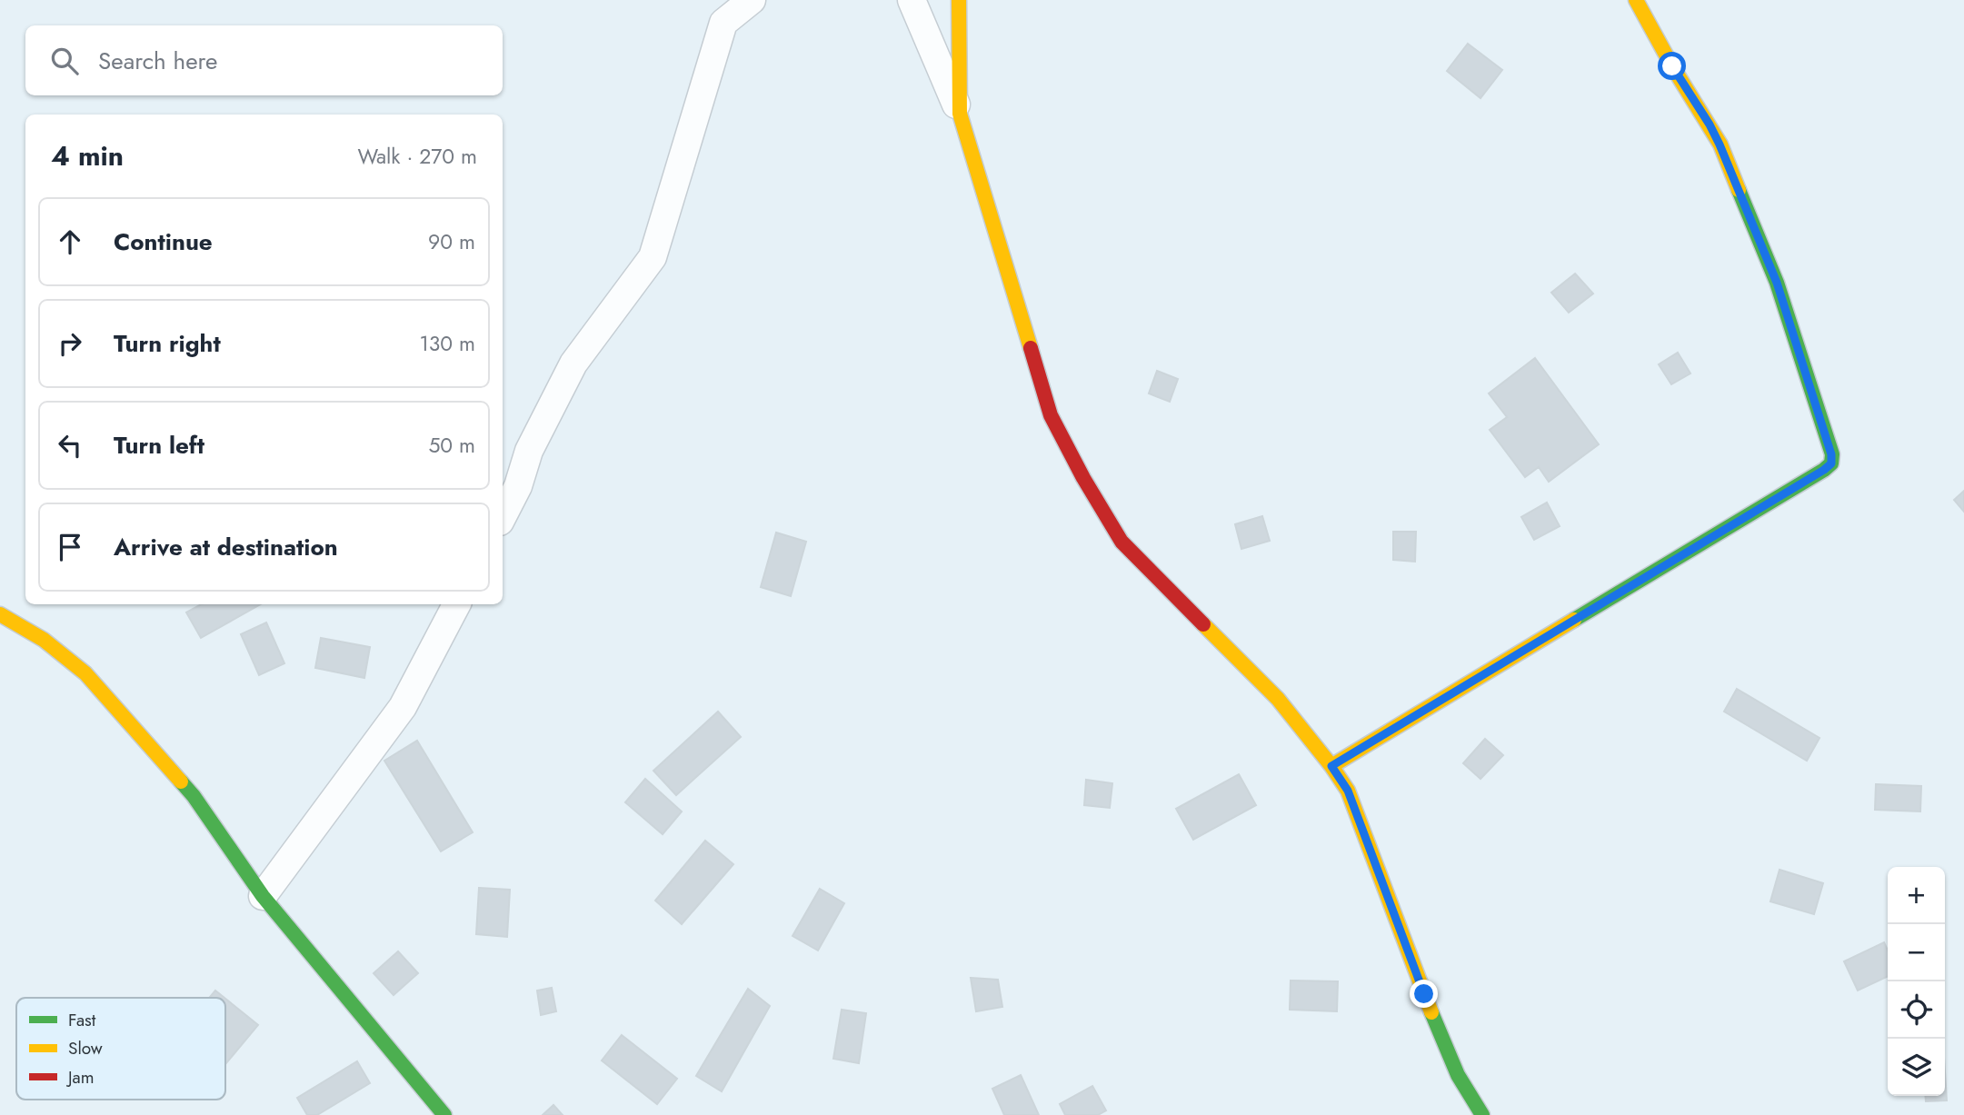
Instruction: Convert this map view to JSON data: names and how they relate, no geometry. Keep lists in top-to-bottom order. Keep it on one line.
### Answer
{"legend":["Fast","Slow","Jam"],"page":{"search":"Search here","heading":["4 min","Walk · 270 m"],"list":[["Continue","90 m"],["Turn right","130 m"],["Turn left","50 m"],"Arrive at destination"],"map_buttons":["+","−"]}}
